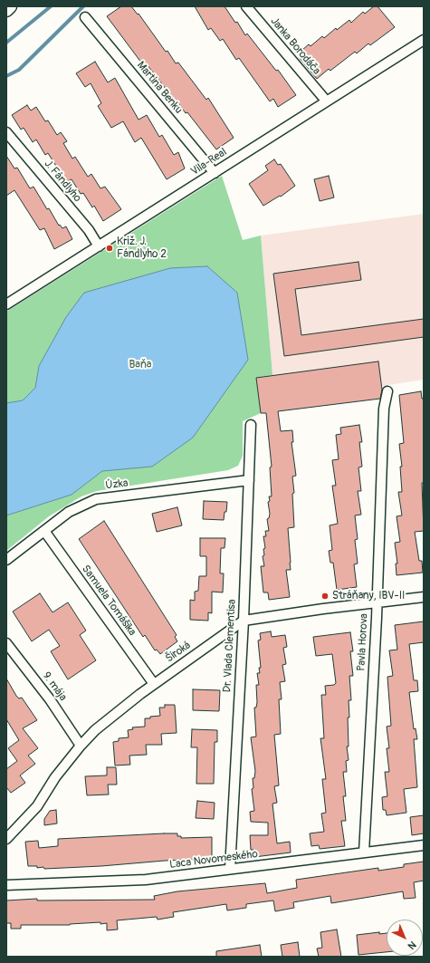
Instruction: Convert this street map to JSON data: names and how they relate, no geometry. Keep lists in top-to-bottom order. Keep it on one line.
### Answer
{"streets":{"street":["Janka Borodáča","Martina Benku","Vila-Real","J. Fándlyho","Úzka","Samuela Tomášika","Pavla Horova","Dr. Vlada Clementisa","Široká","9. mája","Laca Novomeského"]},"crossings":[["Janka Borodáča","Vila-Real"],["Martina Benku","Vila-Real"],["Vila-Real","J. Fándlyho"],["Úzka","Samuela Tomášika"],["Úzka","Dr. Vlada Clementisa"],["Samuela Tomášika","Široká"],["Pavla Horova","Široká"],["Pavla Horova","Laca Novomeského"],["Dr. Vlada Clementisa","Široká"],["Dr. Vlada Clementisa","Laca Novomeského"],["Široká","9. mája"]],"parks":["Baňa"],"places":["Križ. J. Fándlyho 2","Stráňany, IBV-II"],"north":"bottom right"}
